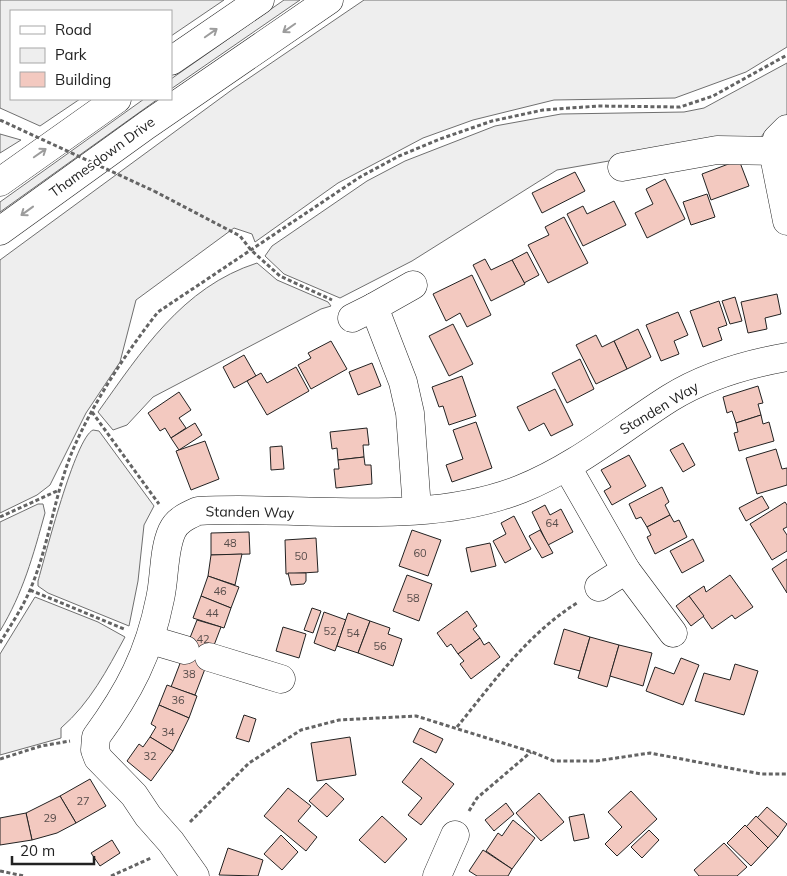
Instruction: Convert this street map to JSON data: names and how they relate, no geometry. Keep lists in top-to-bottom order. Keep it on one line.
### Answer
{"streets":{"street":["Thamesdown Drive","Standen Way"]},"house_numbers":["64","48","60","50","46","58","44","52","54","42","56","38","36","34","32","27","29"],"legend":["Road","Park","Building"],"scale_bar":"20 m"}
